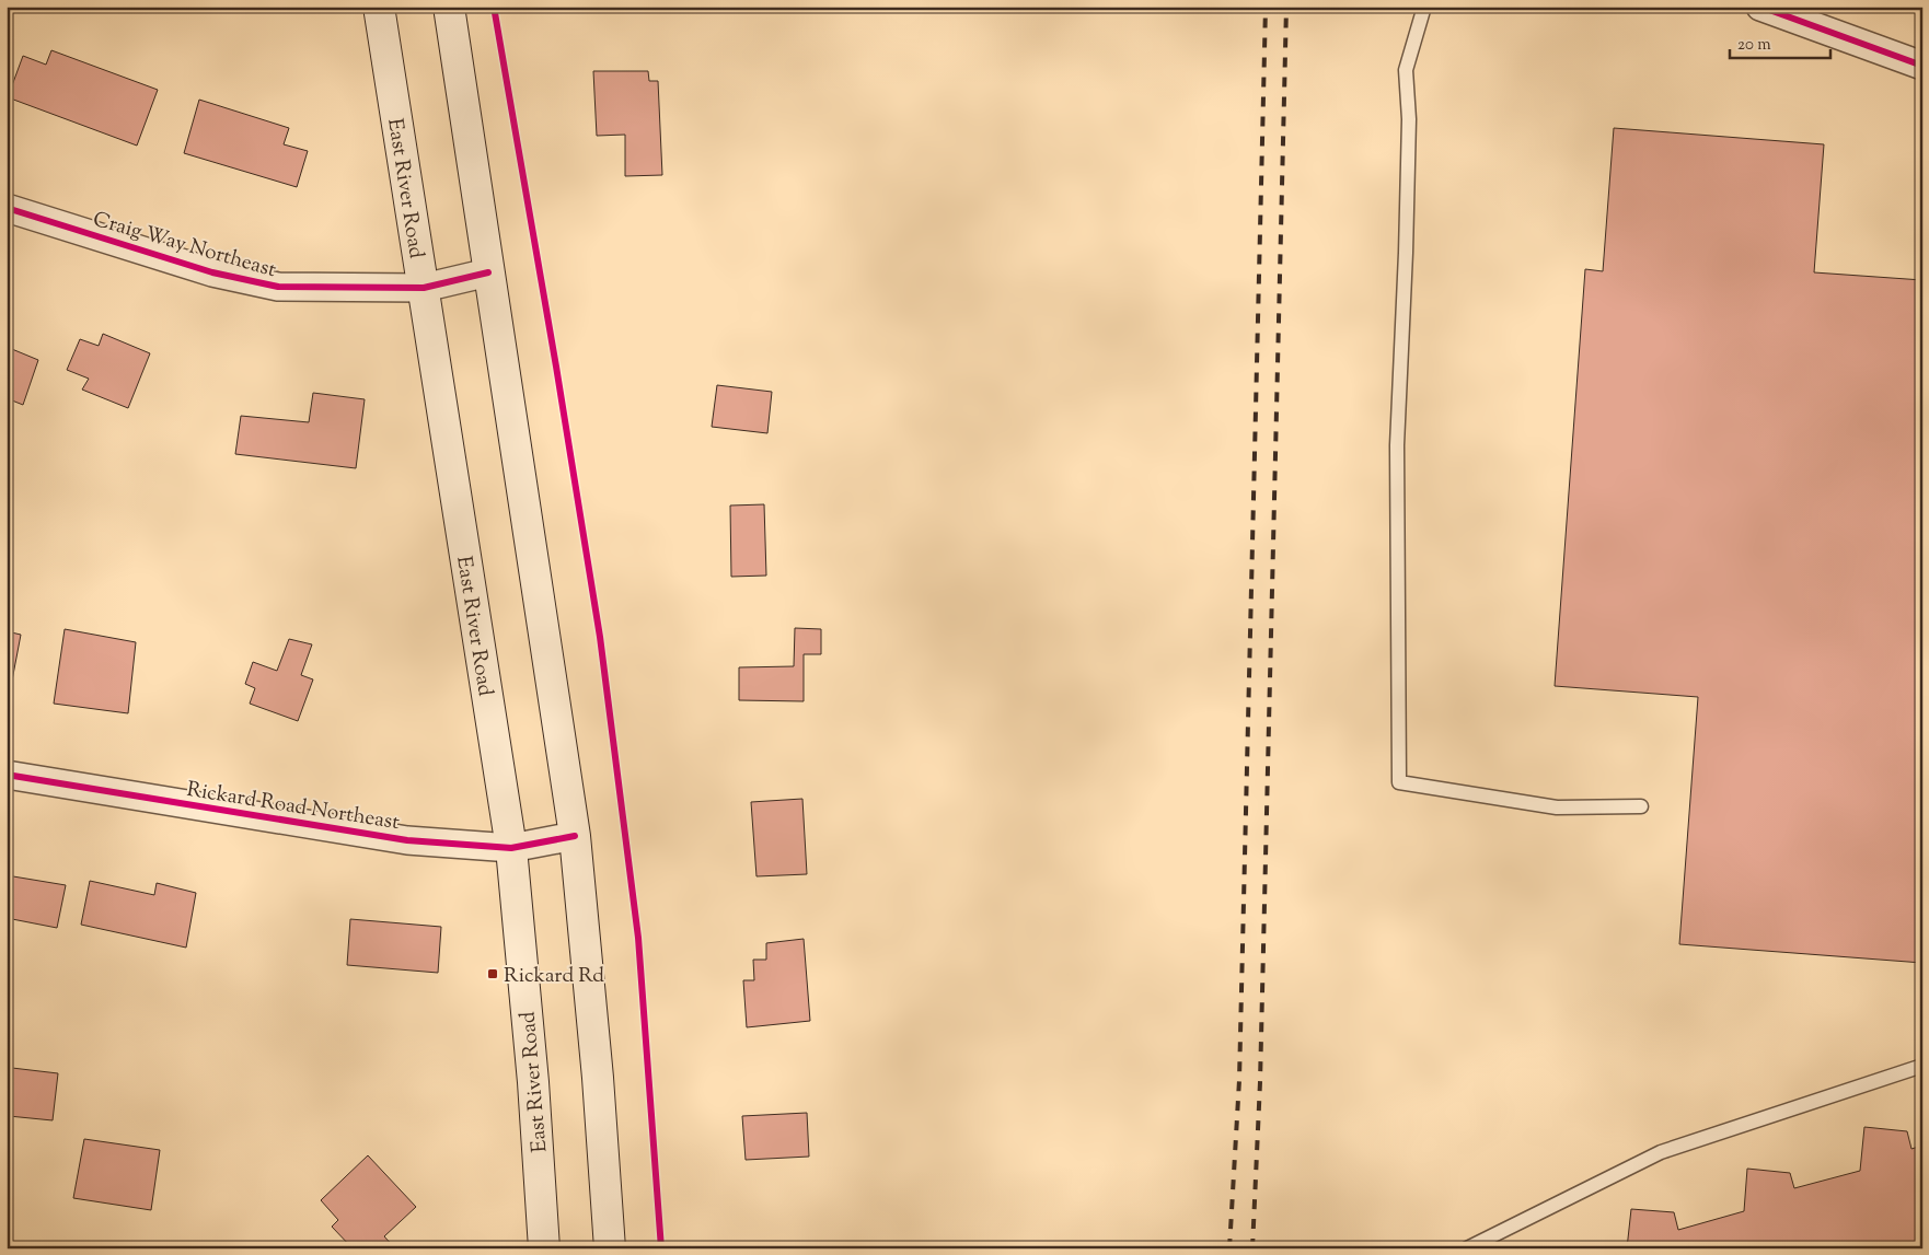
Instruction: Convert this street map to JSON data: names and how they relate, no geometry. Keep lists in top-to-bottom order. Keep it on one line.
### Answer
{"streets":{"main road":["East River Road"],"street":["Craig Way Northeast","Rickard Road Northeast"]},"crossings":[["East River Road","Craig Way Northeast"],["East River Road","Rickard Road Northeast"]],"places":{"transit":["Rickard Rd"]},"scale_bar":"20 m"}
